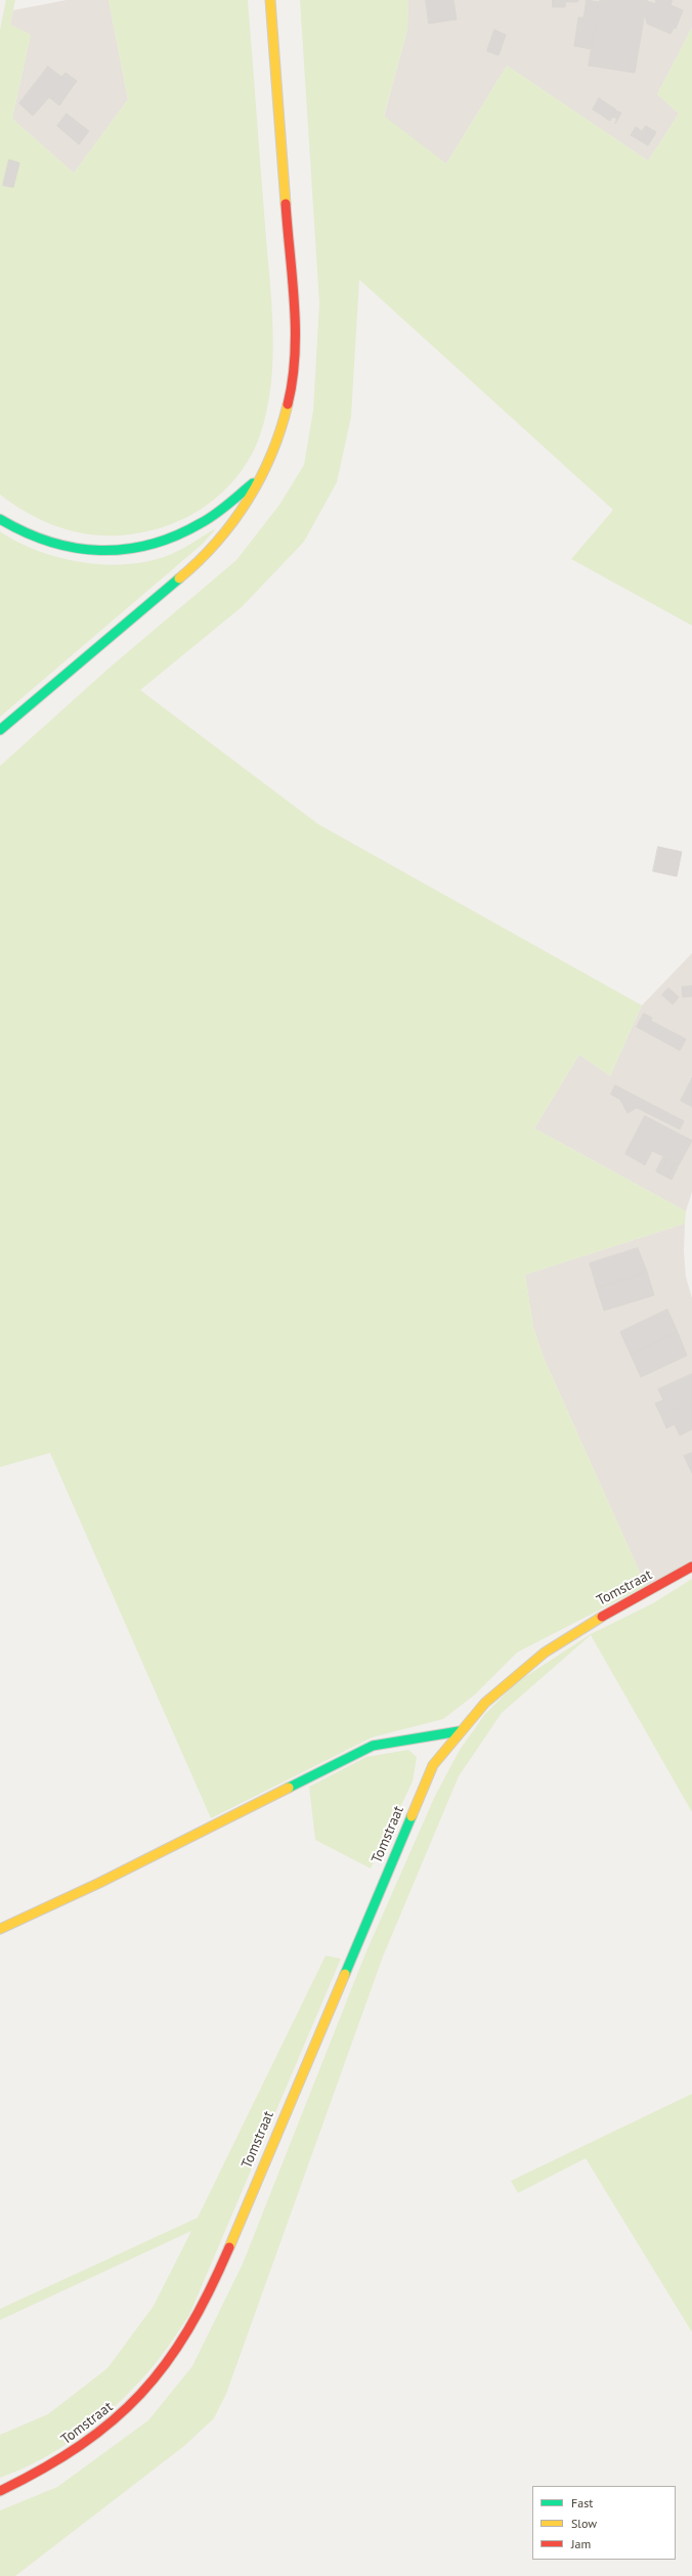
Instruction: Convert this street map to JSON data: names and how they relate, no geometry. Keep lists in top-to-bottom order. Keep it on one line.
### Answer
{"streets":{"main road":["Tomstraat"]},"legend":["Fast","Slow","Jam"]}
